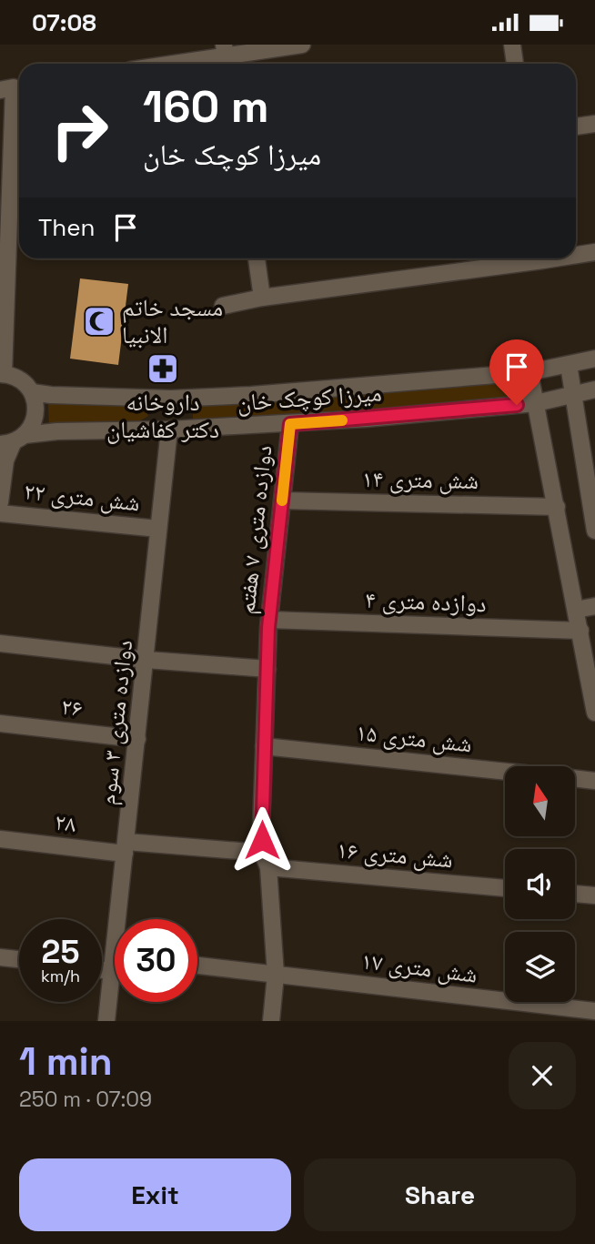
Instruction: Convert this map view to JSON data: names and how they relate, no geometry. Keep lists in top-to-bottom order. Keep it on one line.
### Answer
{"streets":{"street":["میرزا کوچک خان","شش متری ۱۴","شش متری ۲۲","دوازده متری ۷ هفتم","دوازده متری ۴","۲۶","دوازده متری ۳ سوم","شش متری ۱۵","۲۸","شش متری ۱۶","شش متری ۱۷"]},"crossings":[["میرزا کوچک خان","دوازده متری ۷ هفتم"],["میرزا کوچک خان","دوازده متری ۳ سوم"],["شش متری ۱۴","دوازده متری ۷ هفتم"],["شش متری ۲۲","دوازده متری ۳ سوم"],["دوازده متری ۷ هفتم","دوازده متری ۴"],["دوازده متری ۷ هفتم","شش متری ۱۵"],["دوازده متری ۷ هفتم","۲۸"],["دوازده متری ۷ هفتم","شش متری ۱۶"],["دوازده متری ۷ هفتم","شش متری ۱۷"],["۲۶","دوازده متری ۳ سوم"],["دوازده متری ۳ سوم","۲۸"],["۲۸","شش متری ۱۶"]],"places":{"mosque":["مسجد خاتم الانبیا"],"pharmacy":["داروخانه دکتر کفاشیان"]},"north":"top","page":{"status":"07:08","turn":["160 m","میرزا کوچک خان"],"then":"Then","speed":"25 km/h","limit":"30","heading":["1 min","250 m · 07:09"],"buttons":["Exit","Share"]}}
